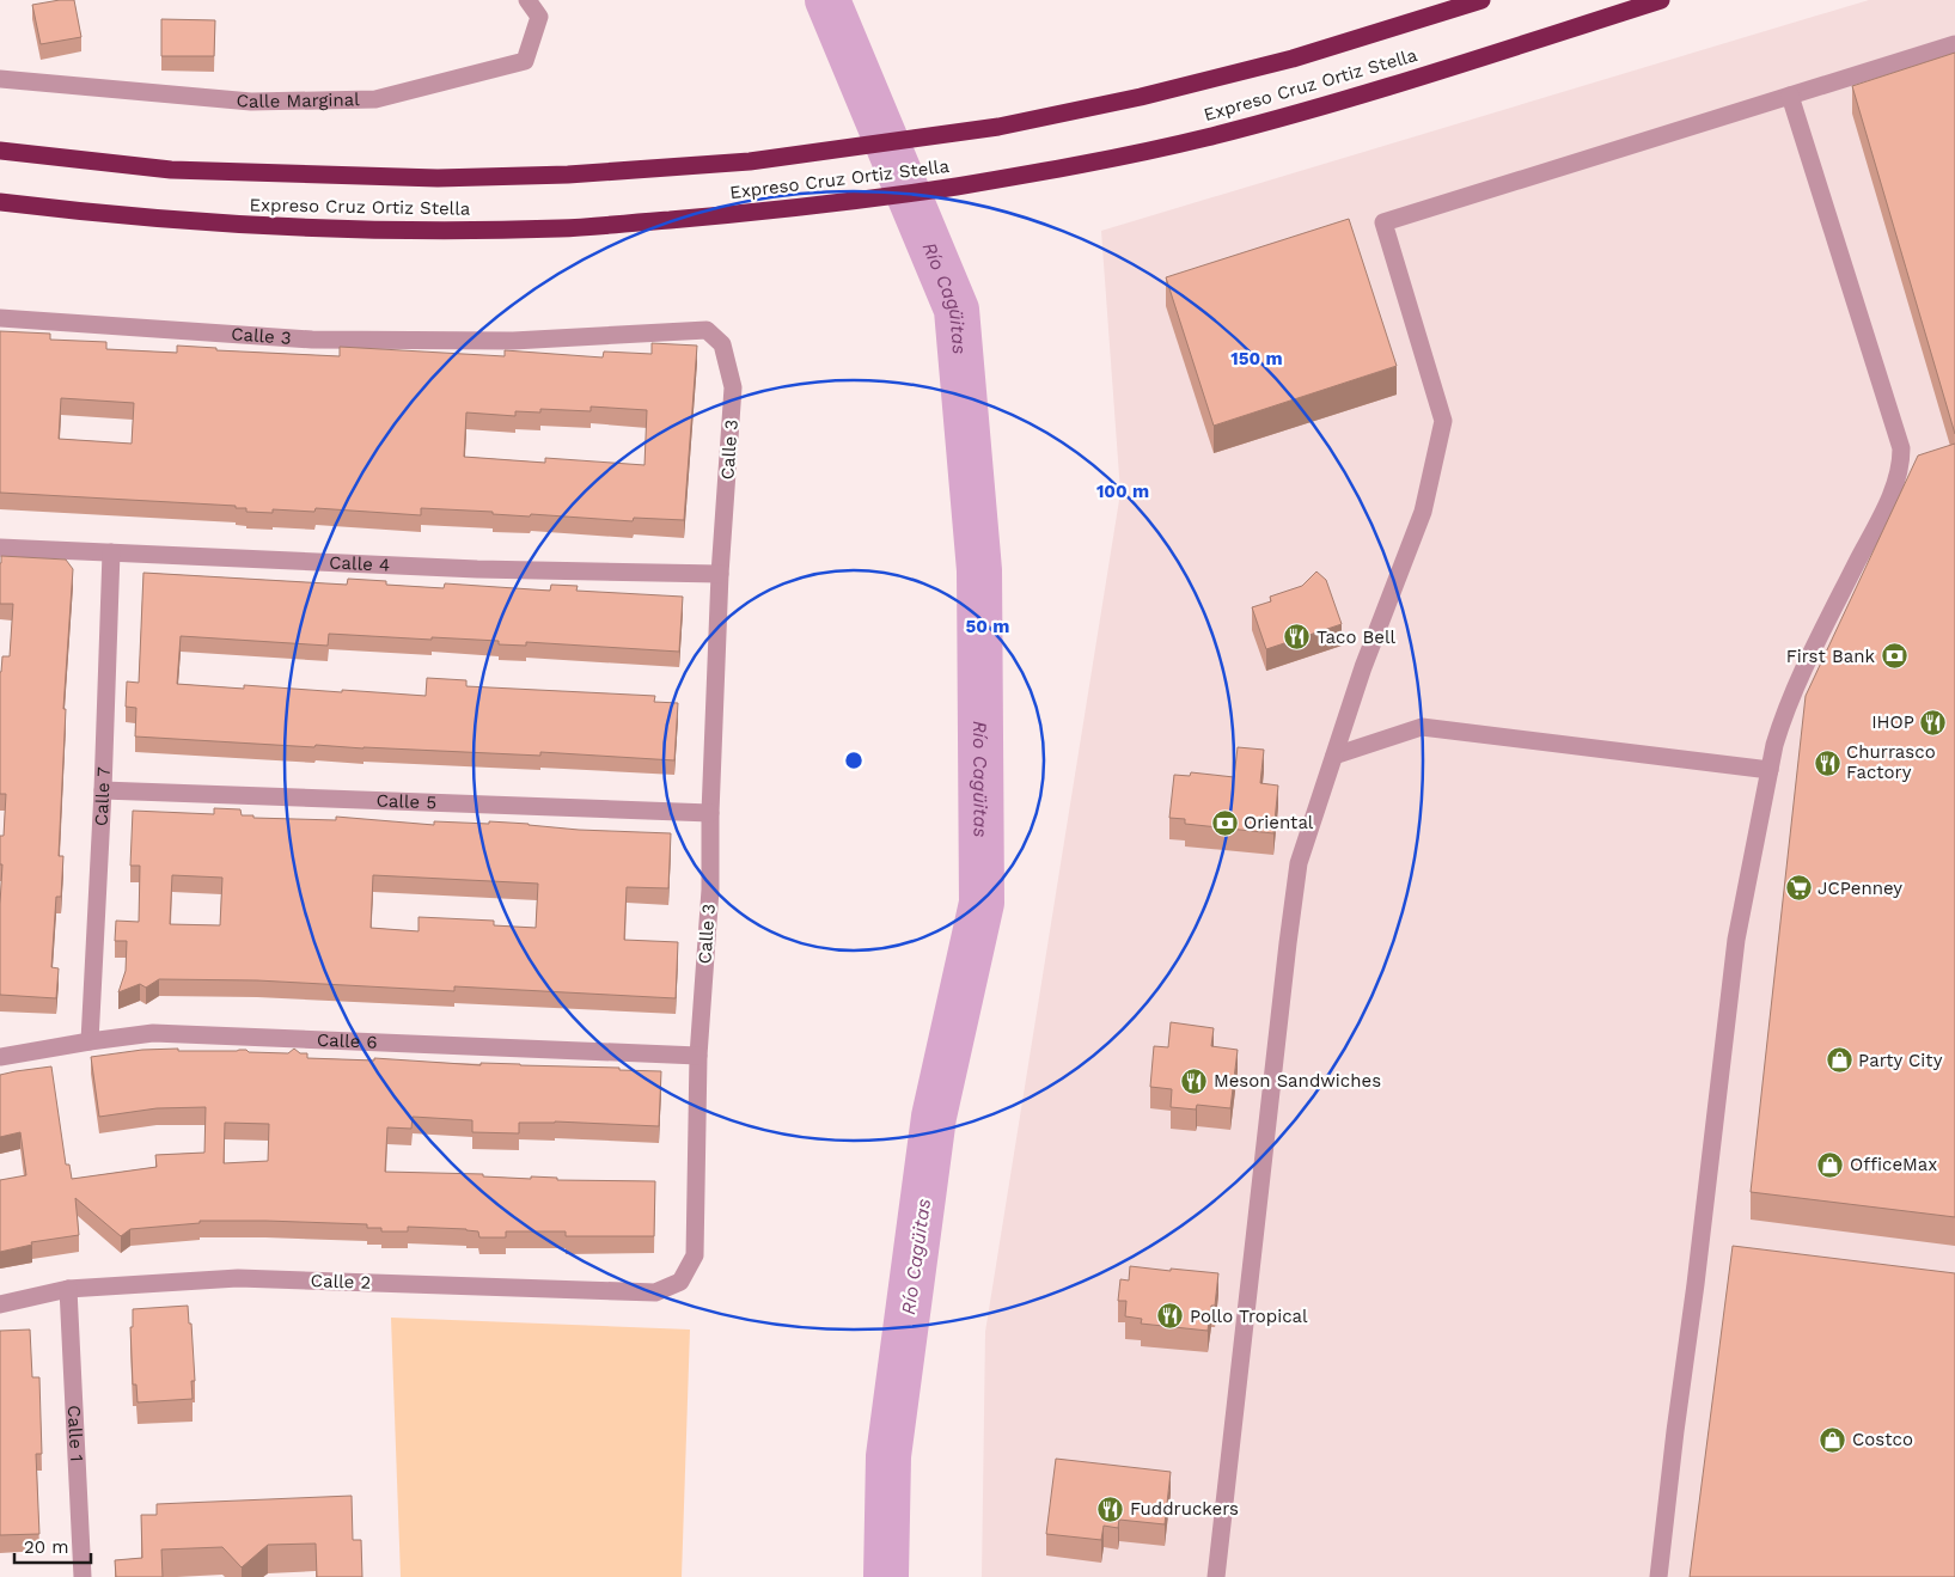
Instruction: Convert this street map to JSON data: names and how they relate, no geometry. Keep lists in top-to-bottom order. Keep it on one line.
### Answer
{"streets":{"highway":["Expreso Cruz Ortiz Stella"],"street":["Calle Marginal","Calle 3","Calle 4","Calle 7","Calle 5","Calle 6","Calle 2","Calle 1"]},"crossings":[["Calle 3","Calle 4"],["Calle 3","Calle 5"],["Calle 3","Calle 6"],["Calle 3","Calle 2"],["Calle 4","Calle 7"],["Calle 7","Calle 5"],["Calle 7","Calle 6"],["Calle 2","Calle 1"]],"water":["Río Cagüitas"],"places":{"restaurant":["Taco Bell","IHOP","Churrasco Factory","Meson Sandwiches","Pollo Tropical","Fuddruckers"],"bank":["First Bank","Oriental"],"supermarket":["JCPenney"],"shop":["Party City","OfficeMax","Costco"]},"scale_bar":"20 m","rings":["150 m","100 m","50 m"]}
